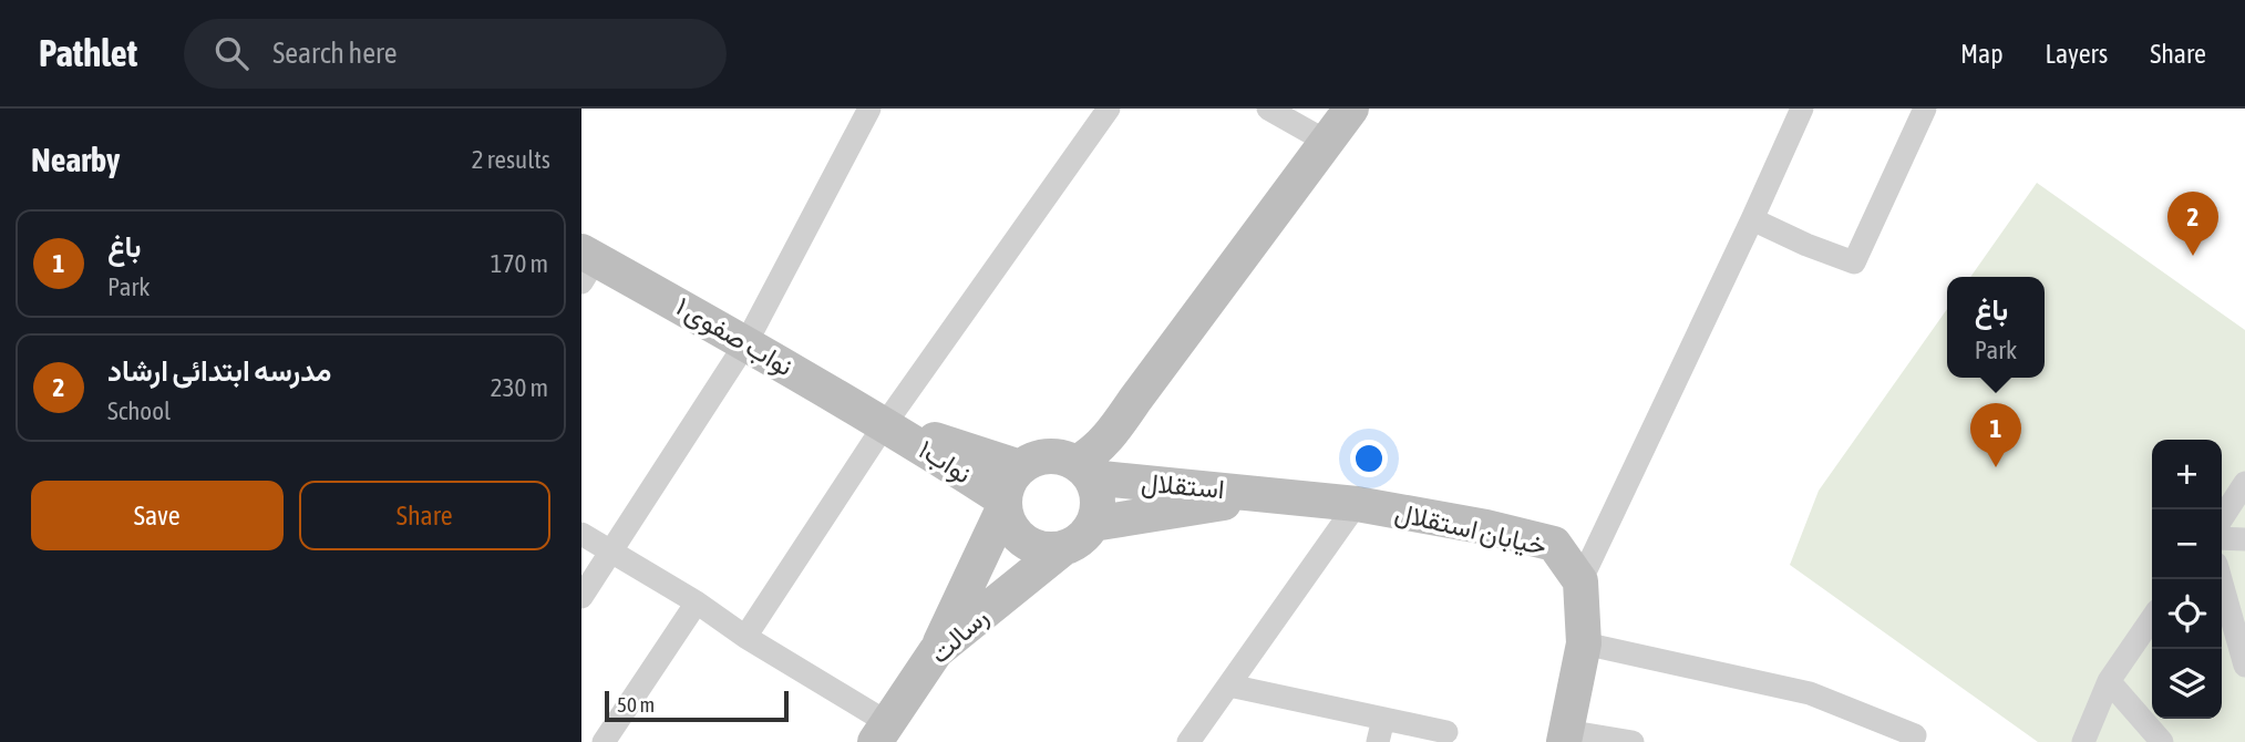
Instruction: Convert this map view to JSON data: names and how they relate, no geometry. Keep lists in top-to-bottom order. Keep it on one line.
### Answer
{"streets":{"main road":["نواب صفوی ۱","نواب۱","استقلال","خیابان استقلال","رسالت"]},"crossings":[["نواب صفوی ۱","نواب۱"],["نواب۱","استقلال"],["نواب۱","رسالت"],["استقلال","خیابان استقلال"],["استقلال","رسالت"]],"scale_bar":"50 m","page":{"header":"Pathlet","search":"Search here","nav":["Map","Layers","Share"],"heading":["Nearby","2 results"],"pins":["2","1"],"list":[{"mark":"1","name":"باغ","note":"Park","value":"170 m"},{"mark":"2","name":"مدرسه ابتدائی ارشاد","note":"School","value":"230 m"}],"popup":["باغ","Park"],"map_buttons":["+","−"],"buttons":["Save","Share"],"scale":"50 m"}}
